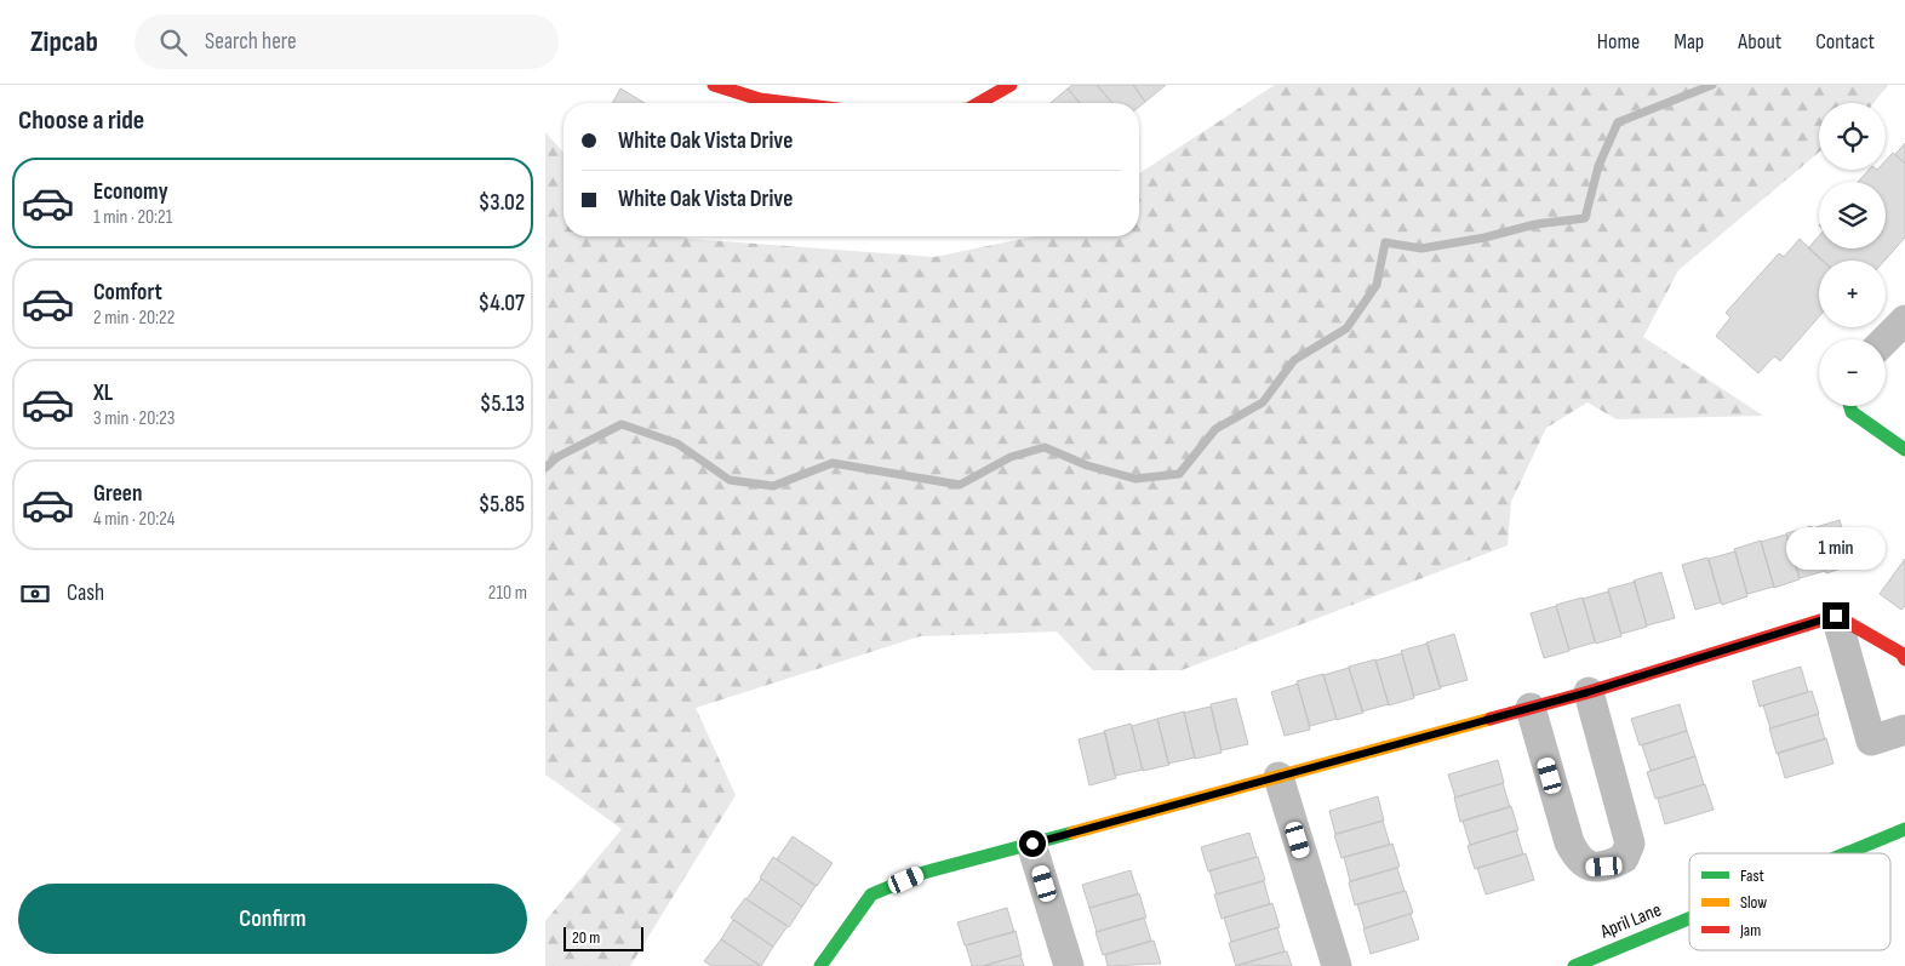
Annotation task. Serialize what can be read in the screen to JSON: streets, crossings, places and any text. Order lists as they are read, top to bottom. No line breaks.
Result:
{"streets":{"street":["April Lane"]},"legend":["Fast","Slow","Jam"],"scale_bar":"20 m","page":{"header":"Zipcab","search":"Search here","nav":["Home","Map","About","Contact"],"heading":"Choose a ride","map_buttons":["+","−"],"banner":["White Oak Vista Drive","White Oak Vista Drive"],"list":[{"name":"Economy","note":"1 min · 20:21","value":"$3.02"},{"name":"Comfort","note":"2 min · 20:22","value":"$4.07"},{"name":"XL","note":"3 min · 20:23","value":"$5.13"},{"name":"Green","note":"4 min · 20:24","value":"$5.85"}],"bubble":"1 min","pay":["Cash","210 m"],"buttons":"Confirm","scale":"20 m"}}
